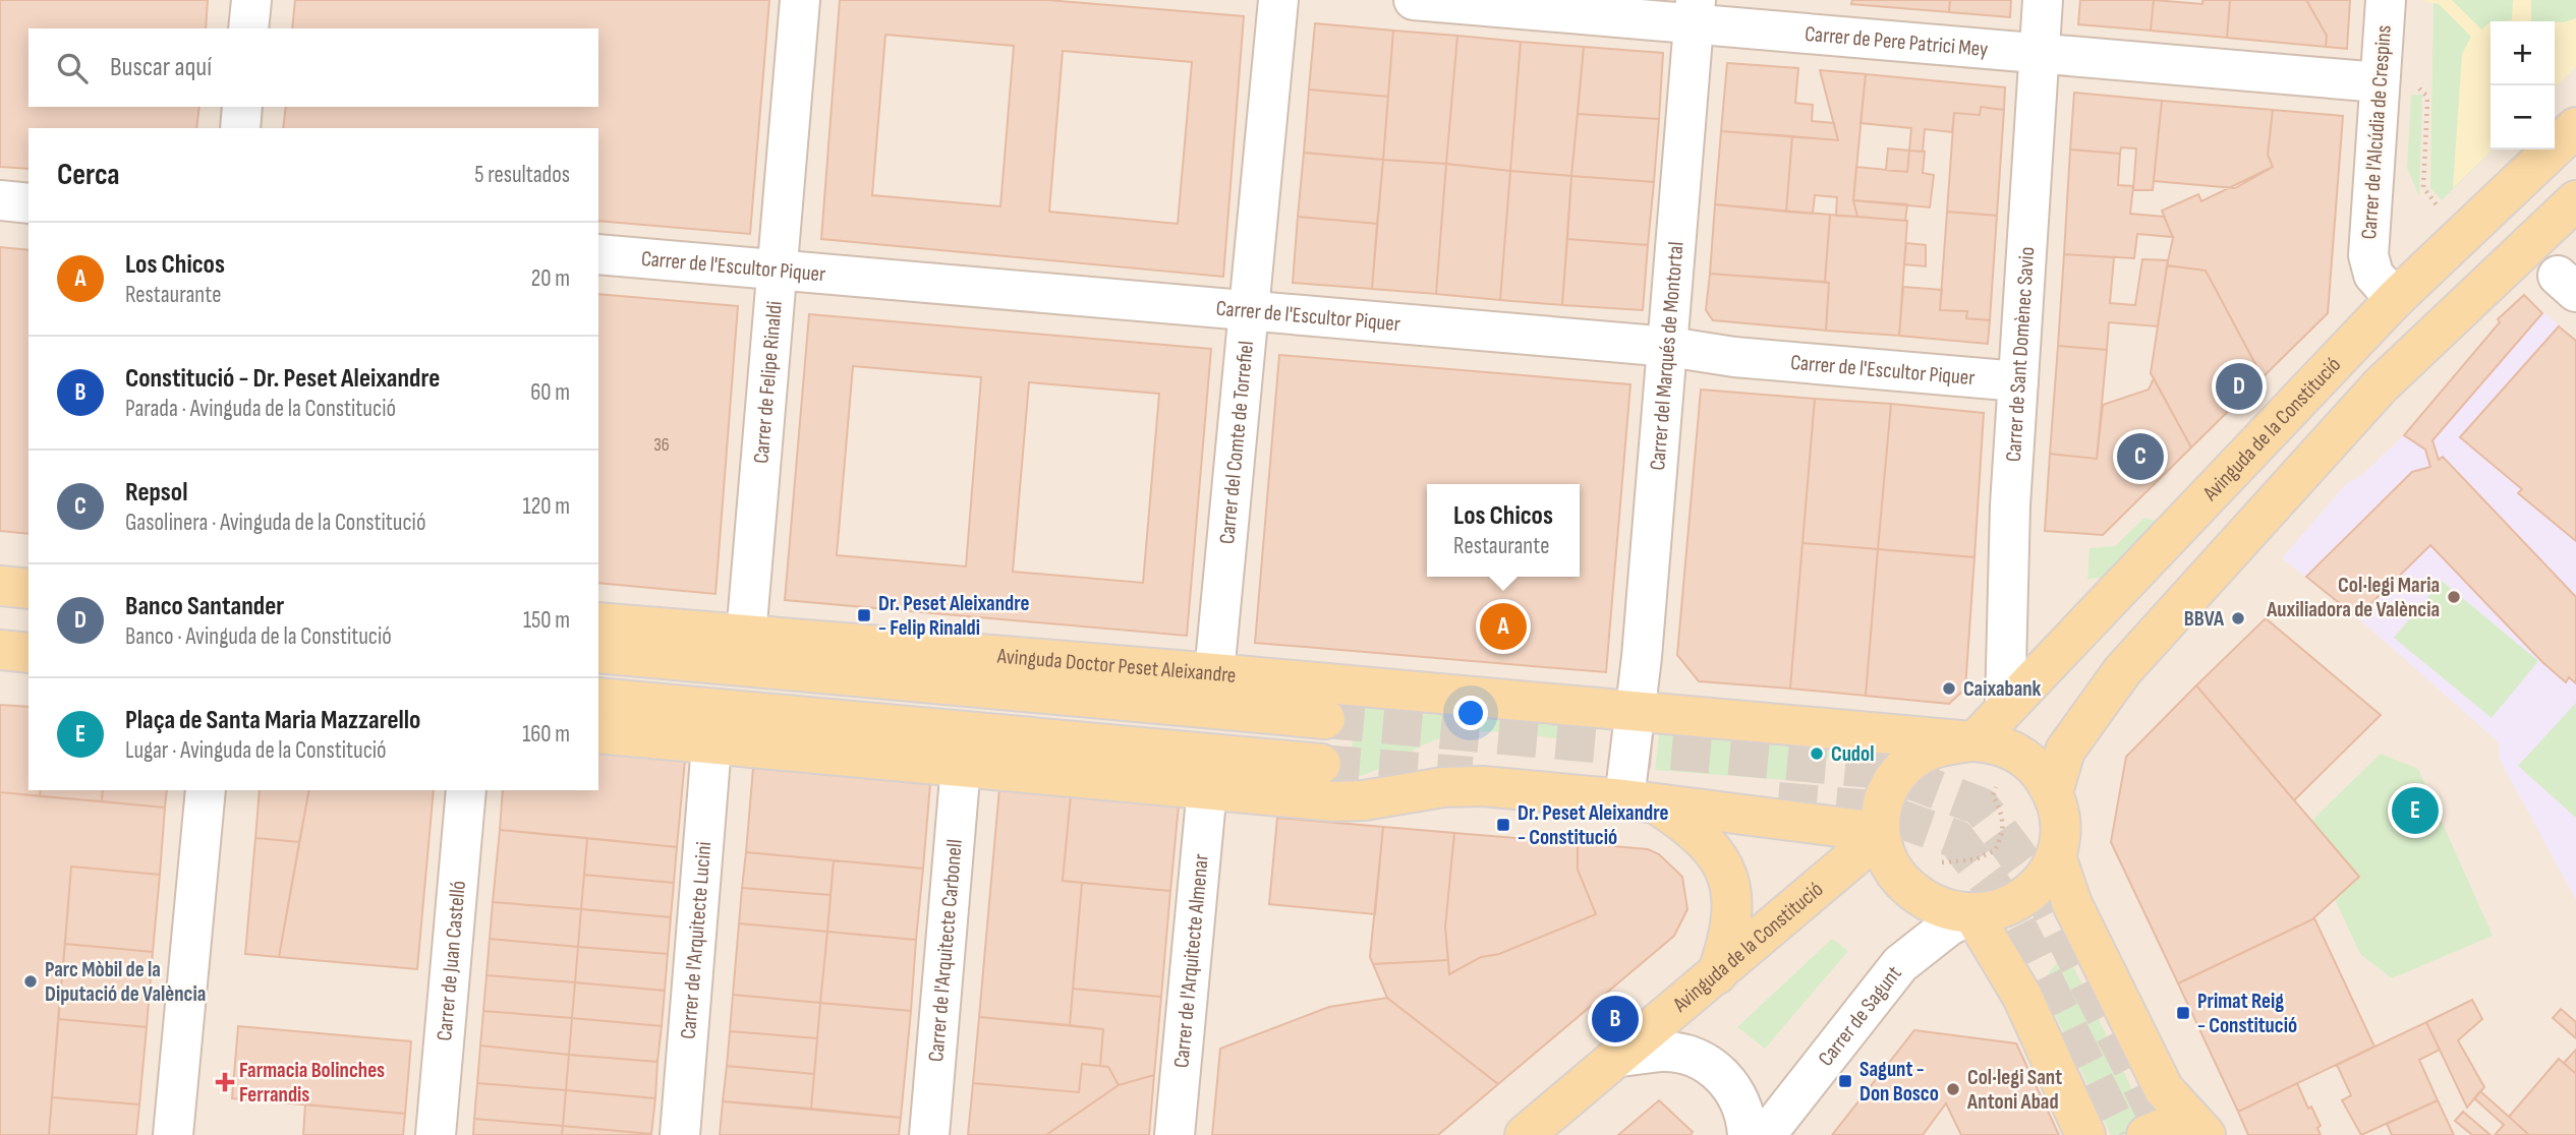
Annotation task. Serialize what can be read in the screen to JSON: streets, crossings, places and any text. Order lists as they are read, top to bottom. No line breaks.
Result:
{"streets":{"main road":["Avinguda de la Constitució","Avinguda Doctor Peset Aleixandre"],"street":["Carrer de Pere Patrici Mey","Carrer de l'Alcúdia de Crespins","Carrer de l'Escultor Piquer","Carrer de Sant Domènec Savio","Carrer del Marqués de Montortal","Carrer de Felipe Rinaldi","Carrer del Comte de Torrefiel","Carrer de l'Arquitecte Lucini","Carrer de l'Arquitecte Carbonell","Carrer de Juan Castelló","Carrer de l'Arquitecte Almenar","Carrer de Sagunt"]},"crossings":[["Carrer de Pere Patrici Mey","Carrer de l'Alcúdia de Crespins"],["Carrer de Pere Patrici Mey","Carrer de Sant Domènec Savio"],["Carrer de Pere Patrici Mey","Carrer del Marqués de Montortal"],["Carrer de l'Alcúdia de Crespins","Avinguda de la Constitució"],["Carrer de l'Escultor Piquer","Carrer de Sant Domènec Savio"],["Carrer de l'Escultor Piquer","Carrer del Marqués de Montortal"],["Carrer de l'Escultor Piquer","Carrer de Felipe Rinaldi"],["Carrer de l'Escultor Piquer","Carrer del Comte de Torrefiel"],["Carrer de Sant Domènec Savio","Avinguda de la Constitució"],["Carrer del Marqués de Montortal","Avinguda Doctor Peset Aleixandre"],["Carrer de Felipe Rinaldi","Avinguda Doctor Peset Aleixandre"],["Avinguda de la Constitució","Avinguda Doctor Peset Aleixandre"],["Avinguda de la Constitució","Carrer de Sagunt"],["Carrer del Comte de Torrefiel","Avinguda Doctor Peset Aleixandre"],["Avinguda Doctor Peset Aleixandre","Carrer de Sagunt"]],"places":{"other":["Col·legi Maria Auxiliadora de València","BBVA","Caixabank","Cudol","Parc Mòbil de la Diputació de València","Col·legi Sant Antoni Abad"],"transit":["Dr. Peset Aleixandre - Felip Rinaldi","Dr. Peset Aleixandre - Constitució","Primat Reig - Constitució","Sagunt - Don Bosco"],"health":["Farmacia Bolinches Ferrandis"]},"house_numbers":["36"],"page":{"map_buttons":["+","−"],"search":"Buscar aquí","heading":["Cerca","5 resultados"],"list":[{"mark":"A","name":"Los Chicos","note":"Restaurante","value":"20 m"},{"mark":"B","name":"Constitució - Dr. Peset Aleixandre","note":"Parada · Avinguda de la Constitució","value":"60 m"},{"mark":"C","name":"Repsol","note":"Gasolinera · Avinguda de la Constitució","value":"120 m"},{"mark":"D","name":"Banco Santander","note":"Banco · Avinguda de la Constitució","value":"150 m"},{"mark":"E","name":"Plaça de Santa Maria Mazzarello","note":"Lugar · Avinguda de la Constitució","value":"160 m"}],"pins":["D","C","A","E","B"],"popup":["Los Chicos","Restaurante"]}}
